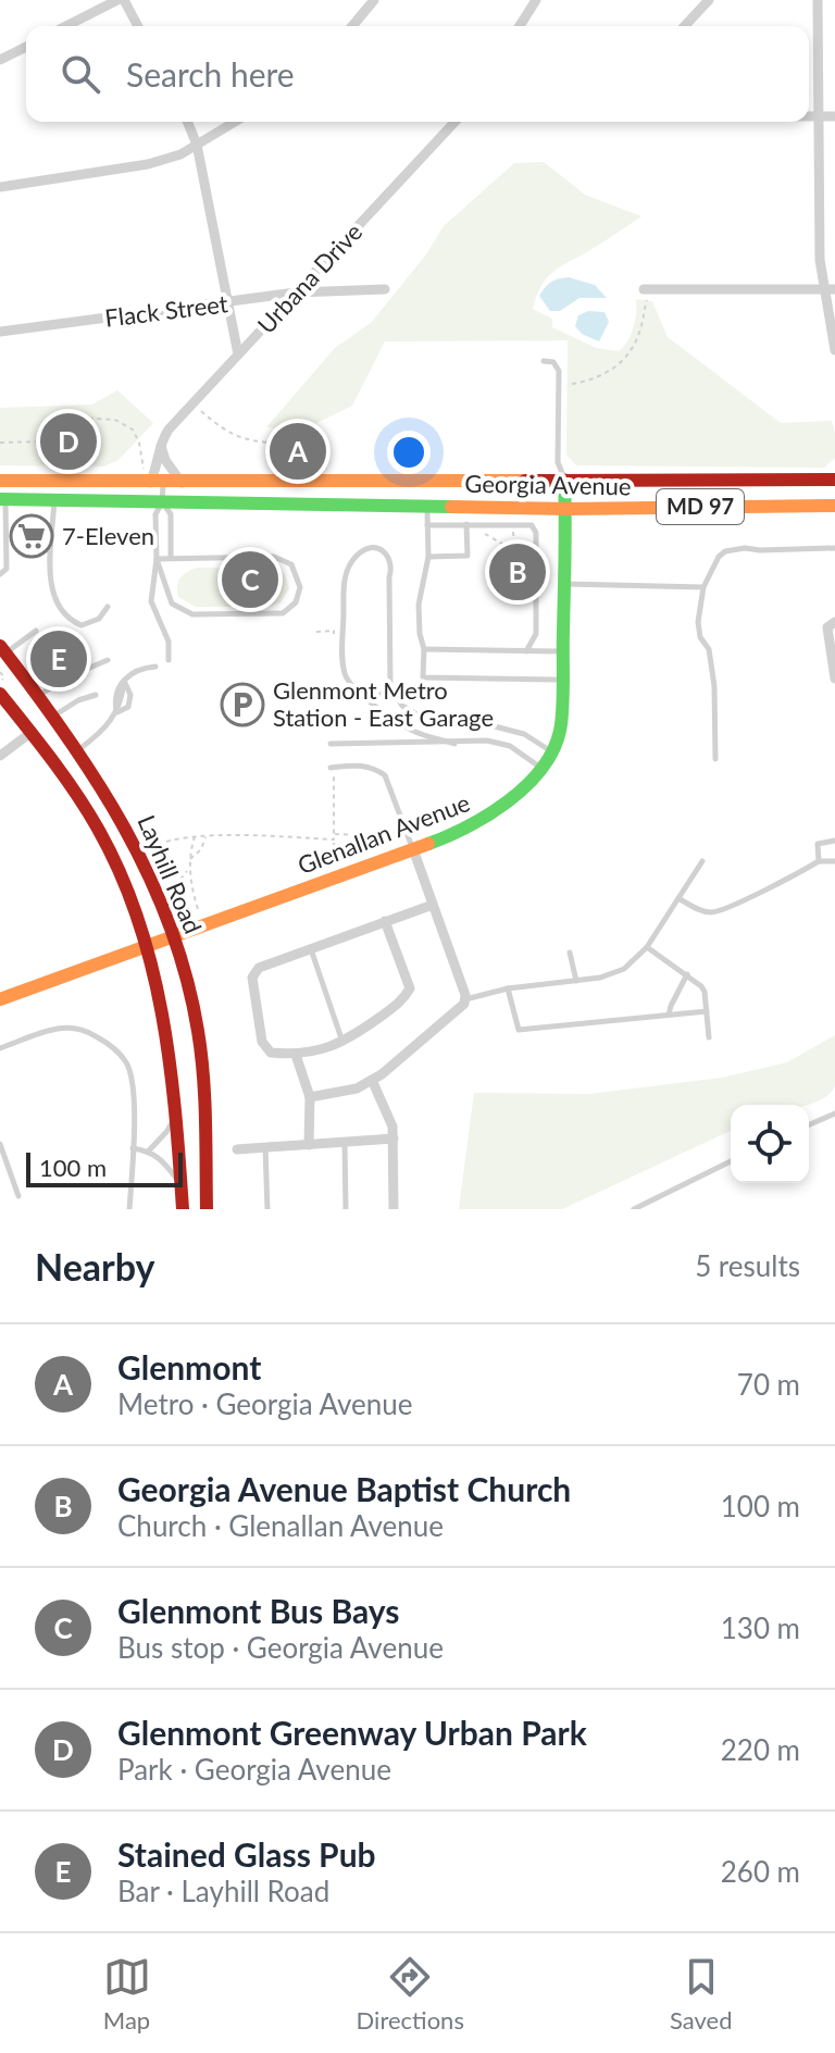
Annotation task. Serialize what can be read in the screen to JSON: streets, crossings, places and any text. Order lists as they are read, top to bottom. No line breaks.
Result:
{"streets":{"main road":["Georgia Avenue","MD 97","Glenallan Avenue","Layhill Road"],"street":["Urbana Drive","Flack Street"]},"crossings":[["Urbana Drive","Flack Street"],["Georgia Avenue","Glenallan Avenue"],["Glenallan Avenue","Layhill Road"]],"places":{"supermarket":["7-Eleven"],"parking":["Glenmont Metro Station - East Garage"]},"scale_bar":"100 m","page":{"search":"Search here","pins":["D","A","B","C","E"],"scale":"100 m","heading":["Nearby","5 results"],"list":[{"mark":"A","name":"Glenmont","note":"Metro · Georgia Avenue","value":"70 m"},{"mark":"B","name":"Georgia Avenue Baptist Church","note":"Church · Glenallan Avenue","value":"100 m"},{"mark":"C","name":"Glenmont Bus Bays","note":"Bus stop · Georgia Avenue","value":"130 m"},{"mark":"D","name":"Glenmont Greenway Urban Park","note":"Park · Georgia Avenue","value":"220 m"},{"mark":"E","name":"Stained Glass Pub","note":"Bar · Layhill Road","value":"260 m"}],"nav":["Map","Directions","Saved"]}}
